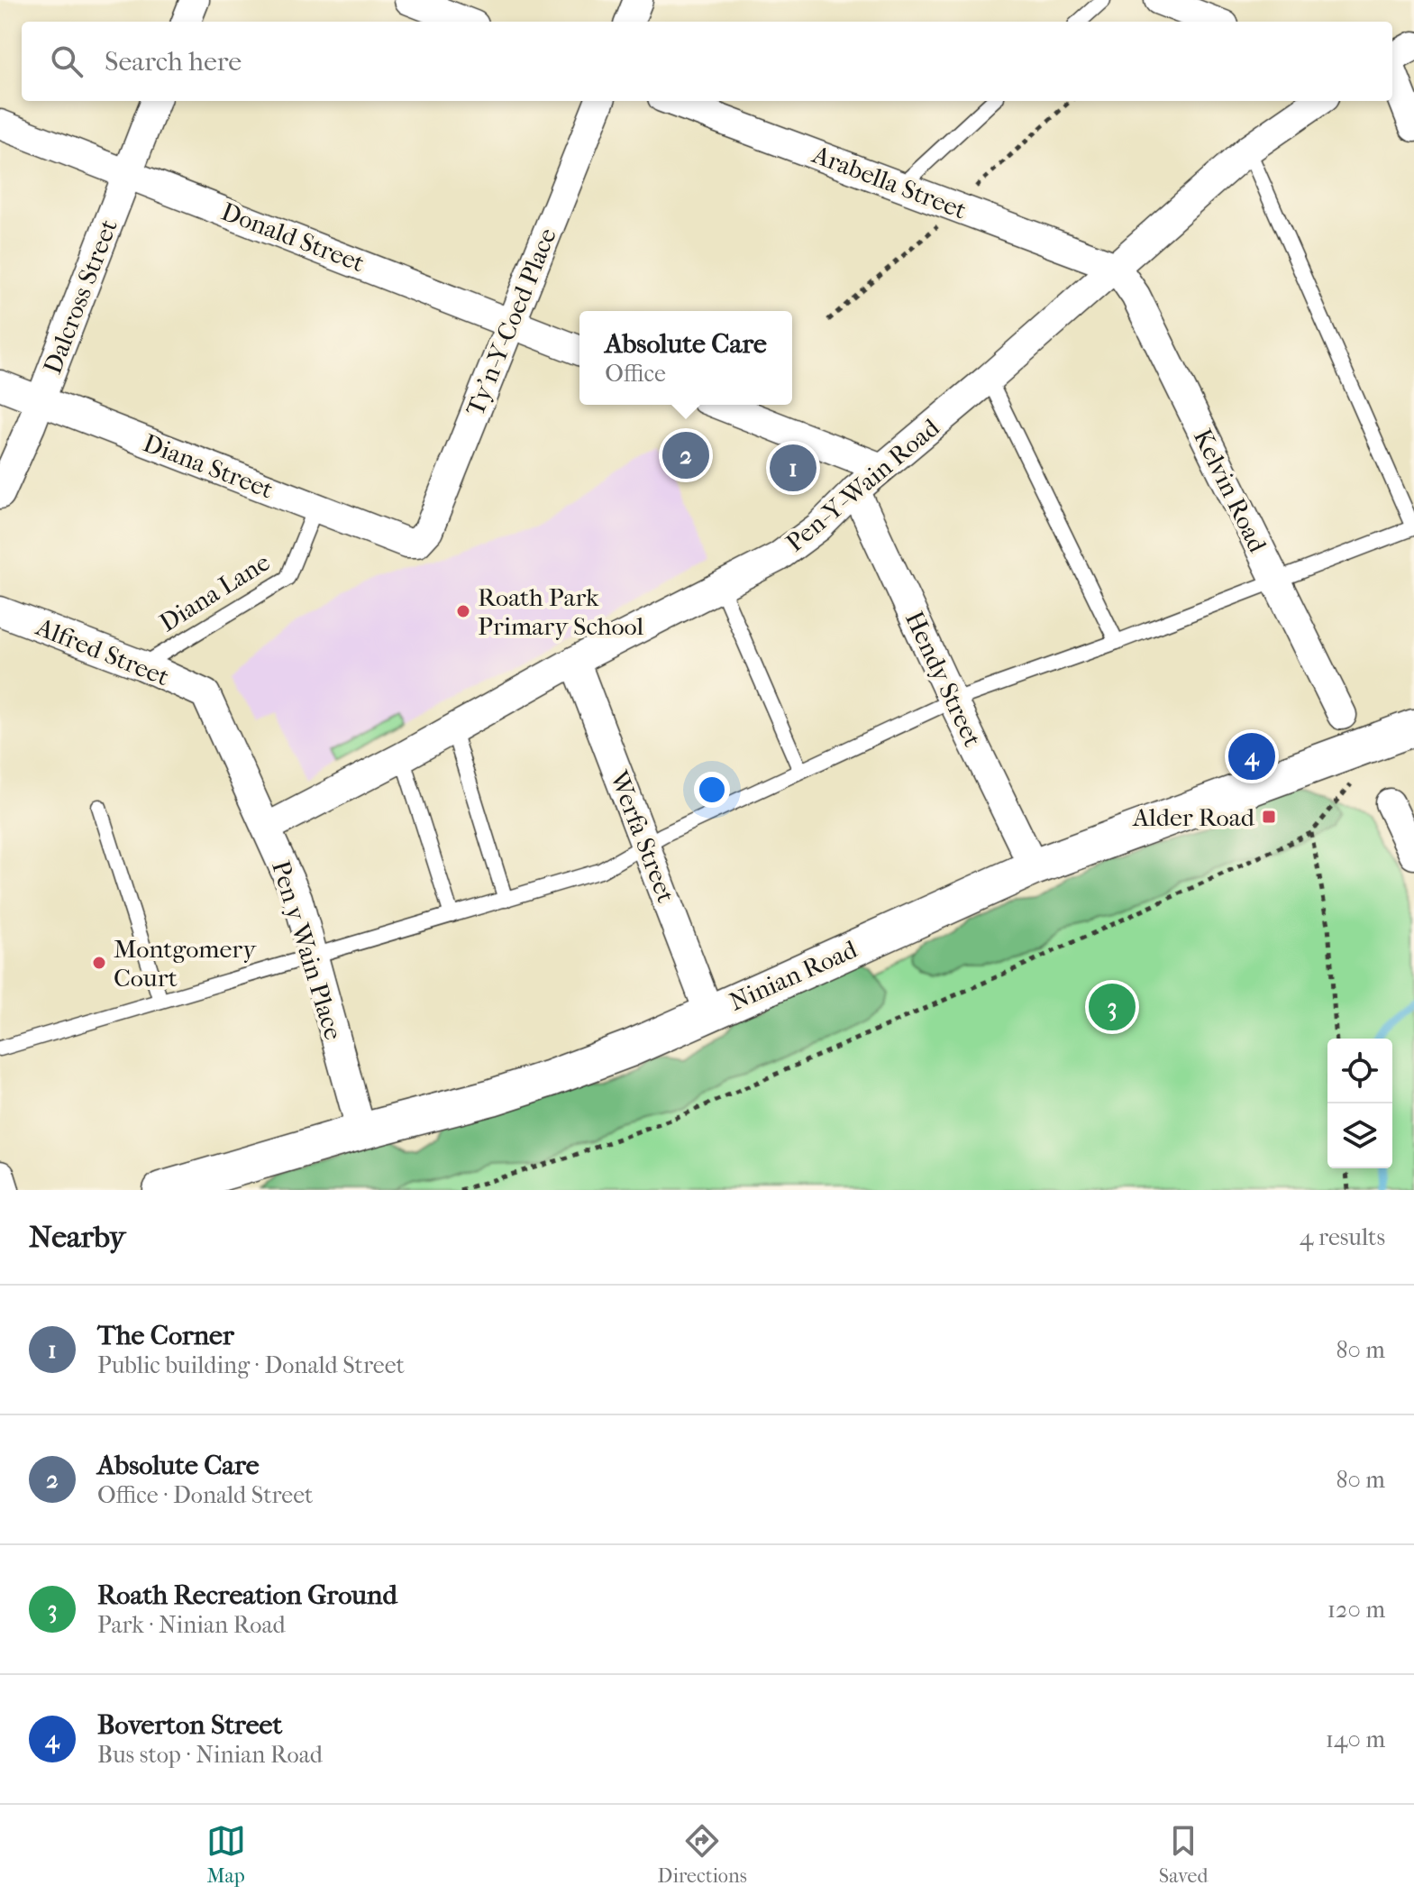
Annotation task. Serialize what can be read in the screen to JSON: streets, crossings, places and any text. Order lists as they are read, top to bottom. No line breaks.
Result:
{"streets":{"street":["Arabella Street","Donald Street","Dalcross Street","Ty'n-Y-Coed Place","Diana Street","Pen-Y-Wain Road","Kelvin Road","Alfred Street","Hendy Street","Werfa Street","Pen y Wain Place","Ninian Road"],"lane":["Diana Lane"]},"crossings":[["Arabella Street","Pen-Y-Wain Road"],["Arabella Street","Kelvin Road"],["Donald Street","Dalcross Street"],["Donald Street","Ty'n-Y-Coed Place"],["Dalcross Street","Diana Street"],["Ty'n-Y-Coed Place","Diana Street"],["Diana Street","Diana Lane"],["Pen-Y-Wain Road","Kelvin Road"],["Pen-Y-Wain Road","Hendy Street"],["Pen-Y-Wain Road","Werfa Street"],["Pen-Y-Wain Road","Pen y Wain Place"],["Diana Lane","Alfred Street"],["Alfred Street","Pen y Wain Place"],["Hendy Street","Ninian Road"],["Werfa Street","Ninian Road"],["Pen y Wain Place","Ninian Road"]],"places":{"other":["Roath Park Primary School","Montgomery Court"],"transit":["Alder Road"]},"page":{"search":"Search here","popup":["Absolute Care","Office"],"pins":["2","1","4","3"],"heading":["Nearby","4 results"],"list":[{"mark":"1","name":"The Corner","note":"Public building · Donald Street","value":"80 m"},{"mark":"2","name":"Absolute Care","note":"Office · Donald Street","value":"80 m"},{"mark":"3","name":"Roath Recreation Ground","note":"Park · Ninian Road","value":"120 m"},{"mark":"4","name":"Boverton Street","note":"Bus stop · Ninian Road","value":"140 m"}],"nav":["Map","Directions","Saved"]}}
